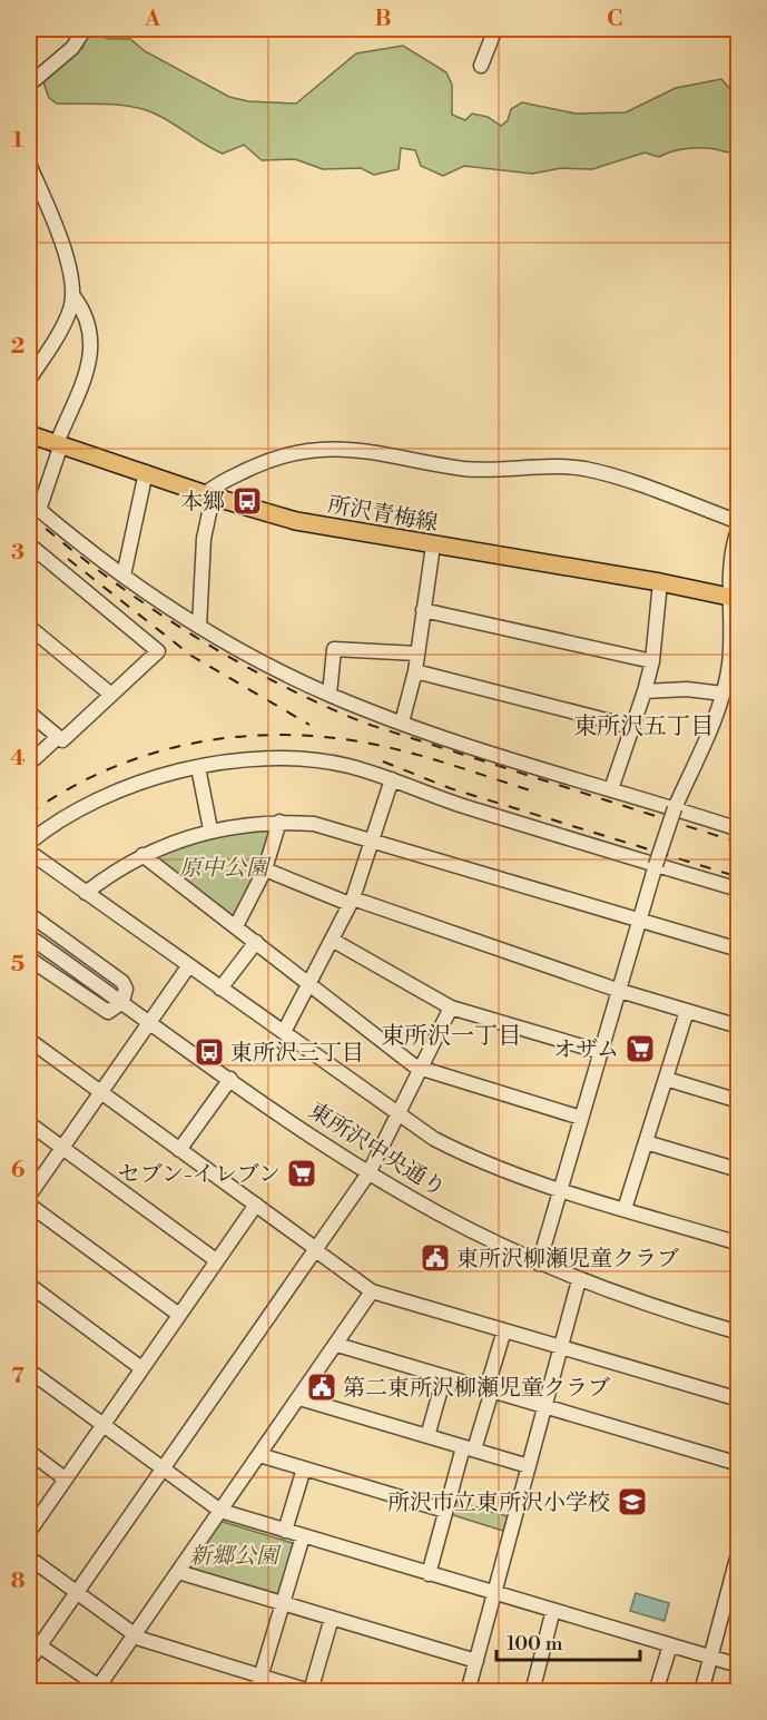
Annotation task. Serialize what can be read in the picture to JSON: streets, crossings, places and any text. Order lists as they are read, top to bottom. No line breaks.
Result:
{"streets":{"main road":["所沢青梅線"],"street":["東所沢中央通り"]},"districts":["東所沢五丁目","東所沢一丁目"],"parks":["原中公園","新郷公園"],"places":{"bus stop":["本郷","東所沢三丁目"],"supermarket":["オザム","セブン-イレブン"],"public building":["東所沢柳瀬児童クラブ","第二東所沢柳瀬児童クラブ"],"school or university":["所沢市立東所沢小学校"]},"scale_bar":"100 m","grid":{"columns":["A","B","C"],"rows":["1","2","3","4","5","6","7","8"]}}
